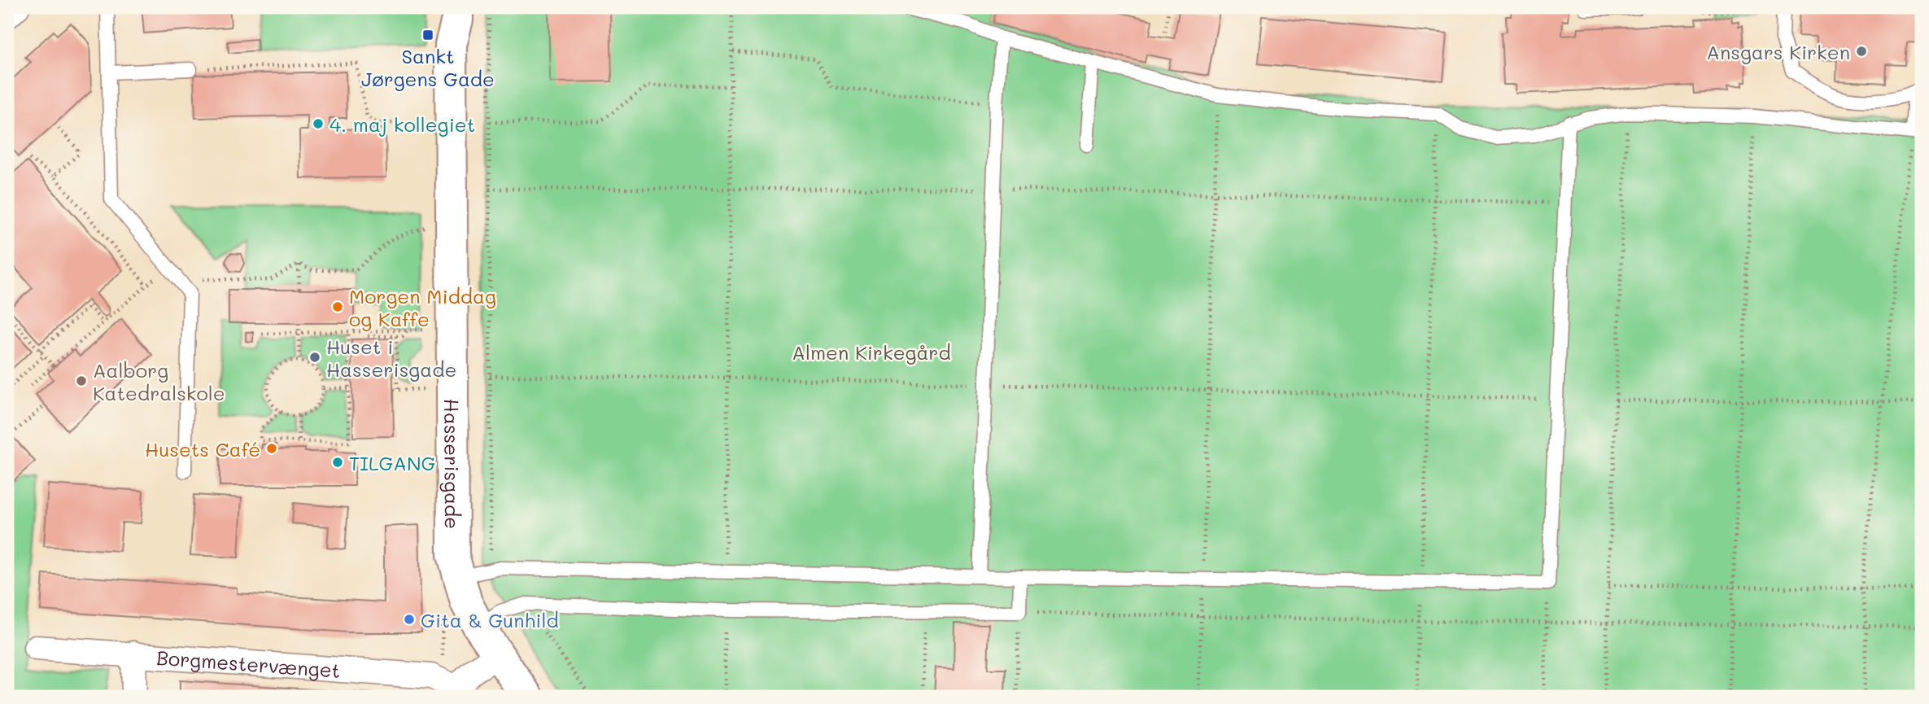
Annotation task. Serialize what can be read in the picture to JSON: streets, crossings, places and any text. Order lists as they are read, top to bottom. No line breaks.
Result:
{"streets":{"street":["Hasserisgade","Borgmestervænget"]},"parks":["Almen Kirkegård"],"places":{"transit":["Sankt Jørgens Gade"],"other":["Ansgars Kirken","4. maj kollegiet","Morgen Middag og Kaffe","Huset i Hasserisgade","Aalborg Katedralskole","Husets Café","TILGANG","Gita & Gunhild"]}}
